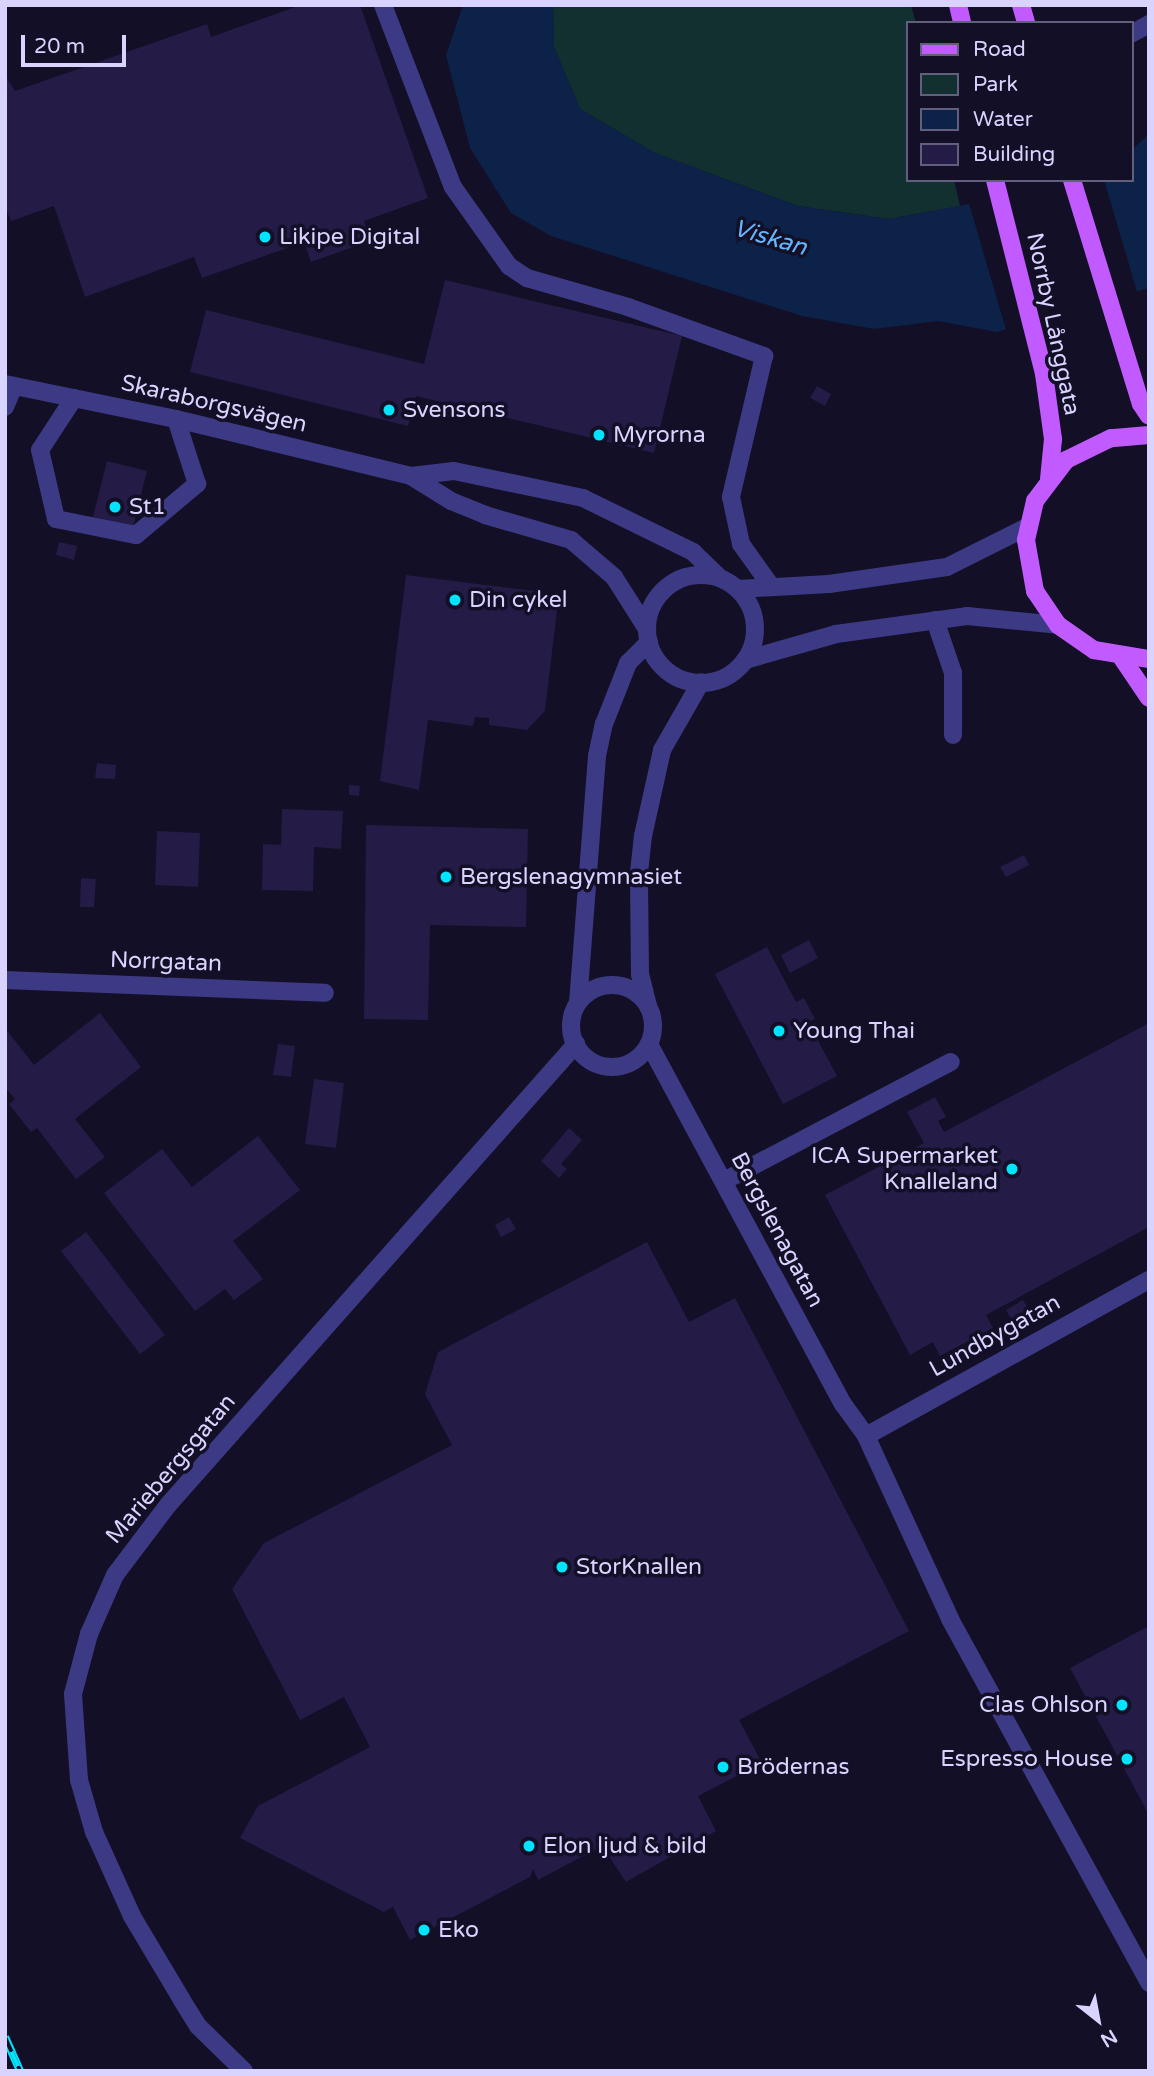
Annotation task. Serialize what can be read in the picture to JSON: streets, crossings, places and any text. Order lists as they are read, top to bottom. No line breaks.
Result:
{"streets":{"main road":["Norrby Långgata"],"street":["Skaraborgsvägen","Norrgatan","Bergslenagatan","Lundbygatan","Mariebergsgatan"]},"crossings":[["Bergslenagatan","Lundbygatan"],["Bergslenagatan","Mariebergsgatan"]],"water":["Viskan"],"places":["Likipe Digital","Svensons","Myrorna","St1","Din cykel","Bergslenagymnasiet","Young Thai","ICA Supermarket Knalleland","StorKnallen","Clas Ohlson","Espresso House","Brödernas","Elon ljud & bild","Eko"],"legend":["Road","Park","Water","Building"],"scale_bar":"20 m","north":"bottom right"}
